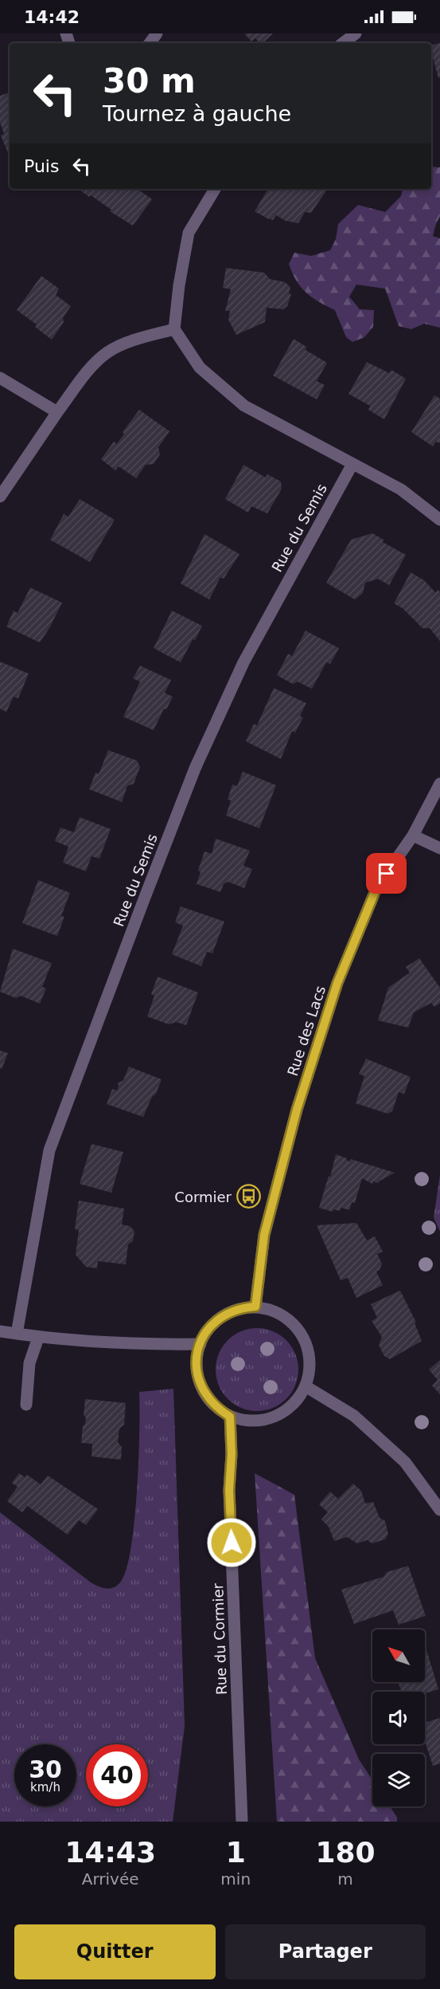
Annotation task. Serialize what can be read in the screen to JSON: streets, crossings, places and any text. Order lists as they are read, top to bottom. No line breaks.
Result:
{"streets":{"street":["Rue du Semis","Rue des Lacs","Rue du Cormier"]},"crossings":[["Rue des Lacs","Rue du Cormier"]],"places":{"bus stop":["Cormier"]},"north":"top left","page":{"status":"14:42","turn":["30 m","Tournez à gauche"],"then":"Puis","speed":"30 km/h","limit":"40","eta":["14:43","Arrivée","1","min","180","m"],"buttons":["Quitter","Partager"]}}
